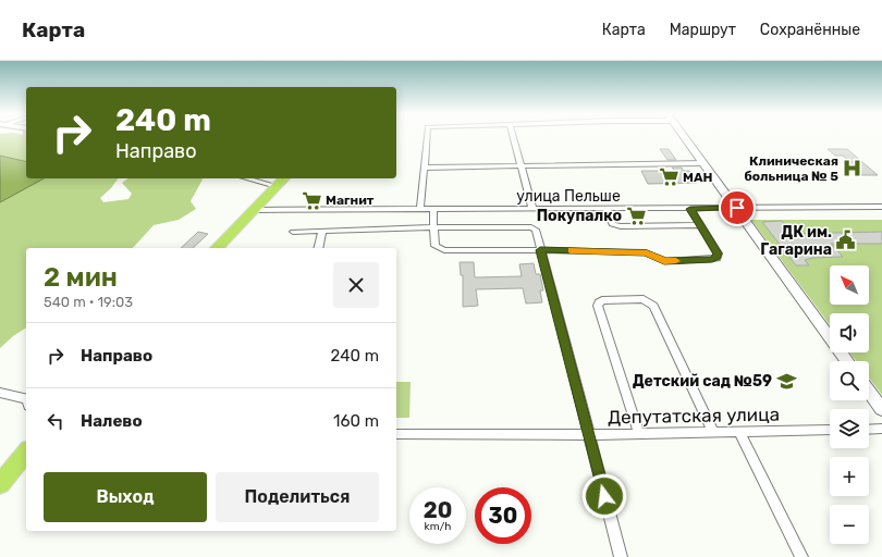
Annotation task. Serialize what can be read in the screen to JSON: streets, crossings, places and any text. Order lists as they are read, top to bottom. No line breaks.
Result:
{"streets":{"street":["улица Пельше","Депутатская улица"]},"places":{"hospital":["Клиническая больница № 5"],"supermarket":["МАН","Магнит","Покупалко"],"public building":["ДК им. Гагарина"],"school or university":["Детский сад №59"]},"north":"top left","page":{"header":"Карта","nav":["Карта","Маршрут","Сохранённые"],"turn":["240 m","Направо"],"heading":["2 мин","540 m · 19:03"],"map_buttons":["+","−"],"list":[{"name":"Направо","value":"240 m"},{"name":"Налево","value":"160 m"}],"buttons":["Выход","Поделиться"],"speed":"20 km/h","limit":"30"}}
